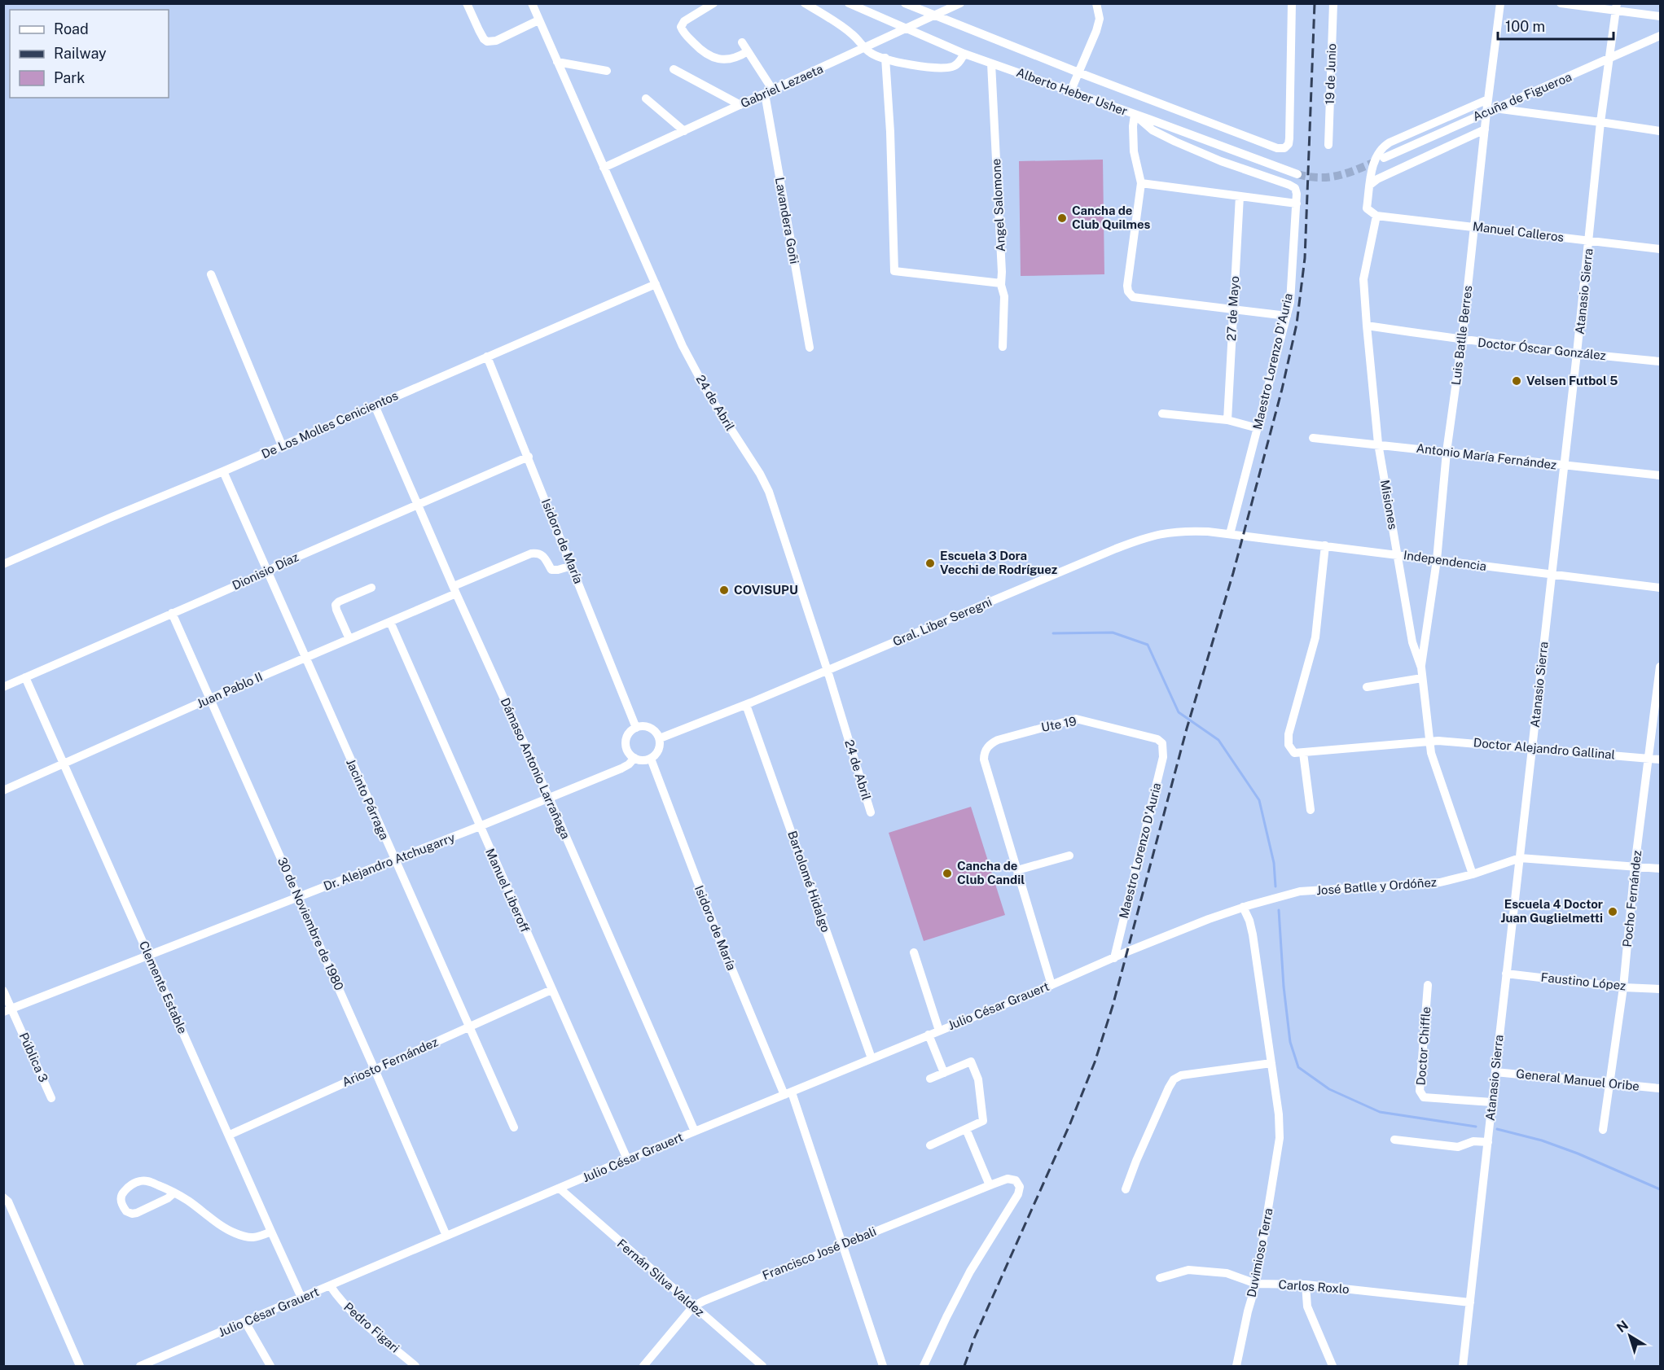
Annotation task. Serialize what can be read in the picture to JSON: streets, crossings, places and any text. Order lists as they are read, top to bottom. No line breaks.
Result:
{"streets":{"street":["19 de Junio","Gabriel Lezaeta","Alberto Heber Usher","Acuña de Figueroa","Angel Salomone","Lavandera Goñi","Manuel Calleros","Atanasio Sierra","27 de Mayo","Luis Batlle Berres","Doctor Óscar González","Maestro Lorenzo D'Auria","24 de Abril","De Los Molles Cenicientos","Antonio María Fernández","Misiones","Isidoro de María","Independencia","Dionisio Díaz","Gral. Liber Seregni","Juan Pablo II","Ute 19","Doctor Alejandro Gallinal","Dámaso Antonio Larrañaga","Jacinto Párraga","Dr. Alejandro Atchugarry","Bartolomé Hidalgo","José Batlle y Ordóñez","Manuel Liberoff","Pocho Fernández","30 de Noviembre de 1980","Faustino López","Clemente Estable","Julio César Grauert","Doctor Chiffle","Pública 3","Ariosto Fernández","General Manuel Oribe","Duvimioso Terra","Francisco José Debali","Fernán Silva Valdez","Carlos Roxlo","Pedro Figari"]},"crossings":[["Gabriel Lezaeta","Alberto Heber Usher"],["Gabriel Lezaeta","Lavandera Goñi"],["Gabriel Lezaeta","24 de Abril"],["Alberto Heber Usher","Angel Salomone"],["Alberto Heber Usher","Maestro Lorenzo D'Auria"],["Acuña de Figueroa","Atanasio Sierra"],["Acuña de Figueroa","Luis Batlle Berres"],["Manuel Calleros","Atanasio Sierra"],["Manuel Calleros","Luis Batlle Berres"],["Manuel Calleros","Misiones"],["Atanasio Sierra","Doctor Óscar González"],["Atanasio Sierra","Antonio María Fernández"],["Atanasio Sierra","Independencia"],["Atanasio Sierra","Doctor Alejandro Gallinal"],["Atanasio Sierra","José Batlle y Ordóñez"],["Atanasio Sierra","Faustino López"],["Atanasio Sierra","Doctor Chiffle"],["Atanasio Sierra","General Manuel Oribe"],["Atanasio Sierra","Carlos Roxlo"],["Luis Batlle Berres","Doctor Óscar González"],["Luis Batlle Berres","Antonio María Fernández"],["Luis Batlle Berres","Misiones"],["Luis Batlle Berres","Independencia"],["Doctor Óscar González","Misiones"],["Maestro Lorenzo D'Auria","Independencia"],["Maestro Lorenzo D'Auria","Gral. Liber Seregni"],["Maestro Lorenzo D'Auria","Ute 19"],["Maestro Lorenzo D'Auria","Julio César Grauert"],["24 de Abril","De Los Molles Cenicientos"],["24 de Abril","Gral. Liber Seregni"],["De Los Molles Cenicientos","Isidoro de María"],["De Los Molles Cenicientos","Dámaso Antonio Larrañaga"],["De Los Molles Cenicientos","Jacinto Párraga"],["Antonio María Fernández","Misiones"],["Misiones","Independencia"],["Misiones","Doctor Alejandro Gallinal"],["Misiones","José Batlle y Ordóñez"],["Isidoro de María","Dionisio Díaz"],["Isidoro de María","Gral. Liber Seregni"],["Isidoro de María","Juan Pablo II"],["Isidoro de María","Dr. Alejandro Atchugarry"],["Isidoro de María","Julio César Grauert"],["Isidoro de María","Francisco José Debali"],["Independencia","Gral. Liber Seregni"],["Dionisio Díaz","Dámaso Antonio Larrañaga"],["Dionisio Díaz","Jacinto Párraga"],["Dionisio Díaz","30 de Noviembre de 1980"],["Dionisio Díaz","Clemente Estable"],["Gral. Liber Seregni","Dr. Alejandro Atchugarry"],["Gral. Liber Seregni","Bartolomé Hidalgo"],["Juan Pablo II","Dámaso Antonio Larrañaga"],["Juan Pablo II","Jacinto Párraga"],["Juan Pablo II","Manuel Liberoff"],["Juan Pablo II","30 de Noviembre de 1980"],["Juan Pablo II","Clemente Estable"],["Doctor Alejandro Gallinal","Pocho Fernández"],["Dámaso Antonio Larrañaga","Dr. Alejandro Atchugarry"],["Dámaso Antonio Larrañaga","Julio César Grauert"],["Jacinto Párraga","Dr. Alejandro Atchugarry"],["Jacinto Párraga","Ariosto Fernández"],["Dr. Alejandro Atchugarry","Manuel Liberoff"],["Dr. Alejandro Atchugarry","30 de Noviembre de 1980"],["Dr. Alejandro Atchugarry","Clemente Estable"],["Dr. Alejandro Atchugarry","Pública 3"],["Bartolomé Hidalgo","Julio César Grauert"],["José Batlle y Ordóñez","Pocho Fernández"],["José Batlle y Ordóñez","Julio César Grauert"],["José Batlle y Ordóñez","Duvimioso Terra"],["Manuel Liberoff","Julio César Grauert"],["Manuel Liberoff","Ariosto Fernández"],["Pocho Fernández","Faustino López"],["Pocho Fernández","General Manuel Oribe"],["30 de Noviembre de 1980","Julio César Grauert"],["30 de Noviembre de 1980","Ariosto Fernández"],["Clemente Estable","Julio César Grauert"],["Clemente Estable","Ariosto Fernández"],["Julio César Grauert","Fernán Silva Valdez"],["Julio César Grauert","Pedro Figari"],["Duvimioso Terra","Carlos Roxlo"],["Francisco José Debali","Fernán Silva Valdez"]],"places":["Cancha de Club Quilmes","Velsen Futbol 5","Escuela 3 Dora Vecchi de Rodríguez","COVISUPU","Cancha de Club Candil","Escuela 4 Doctor Juan Guglielmetti"],"legend":["Road","Railway","Park"],"scale_bar":"100 m","north":"top left"}
